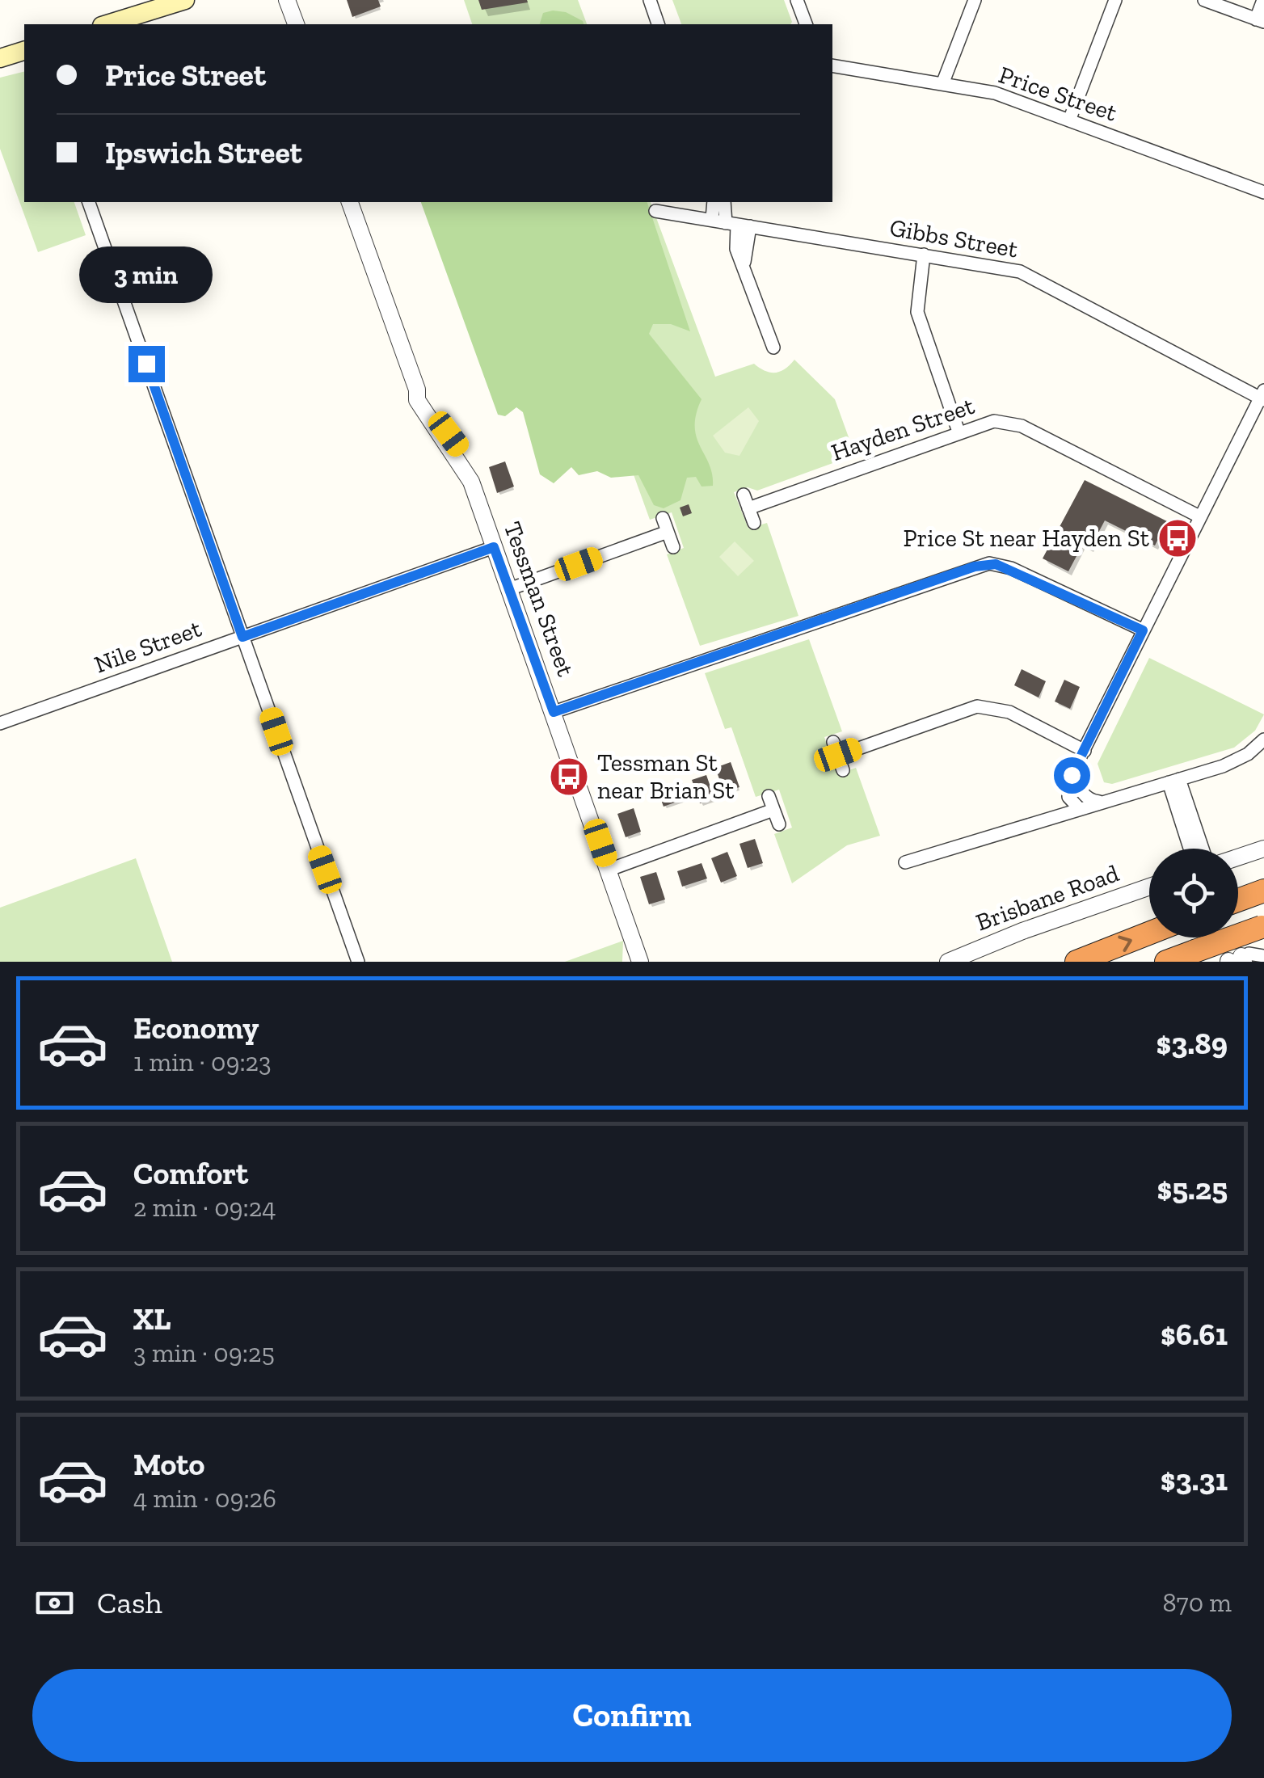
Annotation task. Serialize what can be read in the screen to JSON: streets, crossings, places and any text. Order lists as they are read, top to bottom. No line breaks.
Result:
{"streets":{"street":["Price Street","Gibbs Street","Hayden Street","Tessman Street","Nile Street","Brisbane Road"]},"crossings":[["Tessman Street","Nile Street"]],"places":{"bus stop":["Price St near Hayden St","Tessman St near Brian St"]},"page":{"banner":["Price Street","Ipswich Street"],"bubble":"3 min","list":[{"name":"Economy","note":"1 min · 09:23","value":"$3.89"},{"name":"Comfort","note":"2 min · 09:24","value":"$5.25"},{"name":"XL","note":"3 min · 09:25","value":"$6.61"},{"name":"Moto","note":"4 min · 09:26","value":"$3.31"}],"pay":["Cash","870 m"],"buttons":"Confirm"}}
